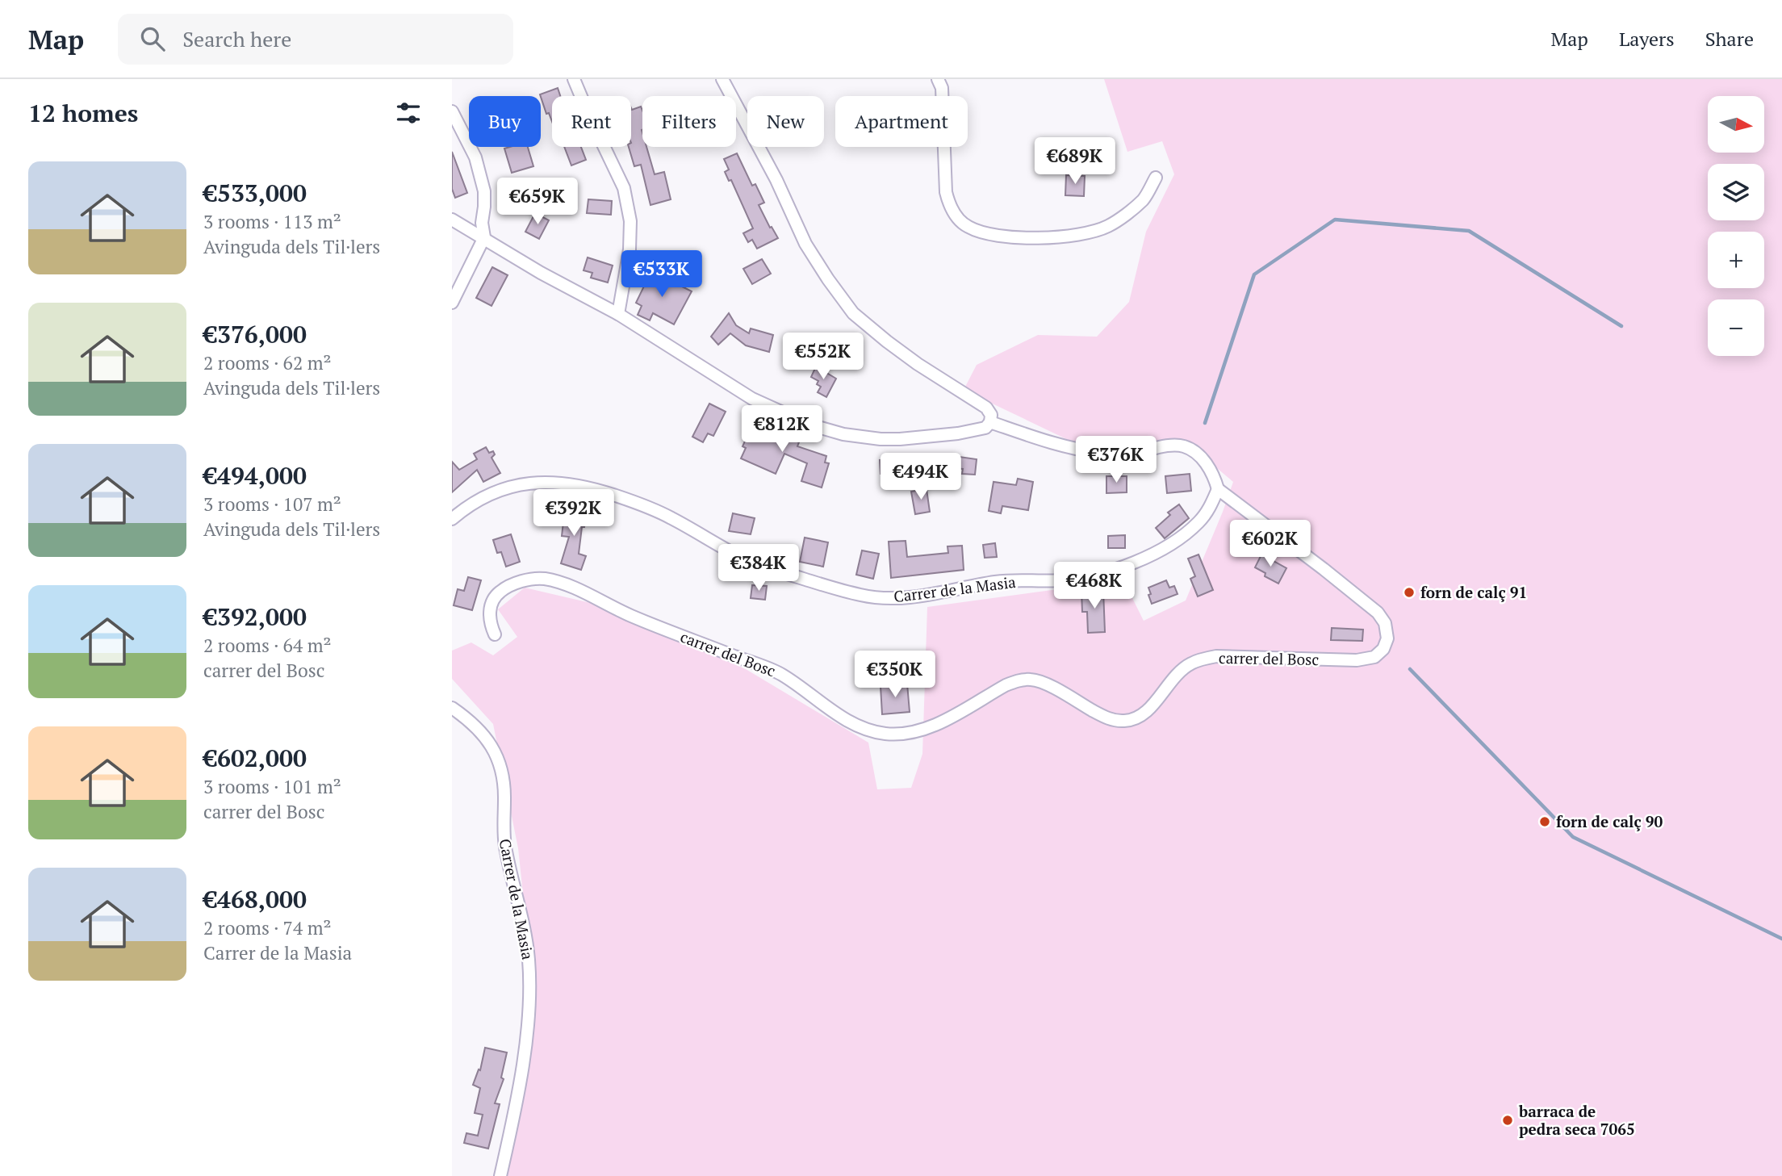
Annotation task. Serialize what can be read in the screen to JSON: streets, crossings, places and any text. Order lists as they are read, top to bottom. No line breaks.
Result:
{"streets":{"street":["Carrer de la Masia","carrer del Bosc"]},"crossings":[["Carrer de la Masia","carrer del Bosc"]],"places":["forn de calç 91","forn de calç 90","barraca de pedra seca 7065"],"north":"right","page":{"header":"Map","search":"Search here","nav":["Map","Layers","Share"],"heading":"12 homes","map_buttons":["+","−"],"chip":["Buy","Rent","Filters","New","Apartment"],"price":["€689K","€659K","€533K","€552K","€812K","€376K","€494K","€392K","€602K","€384K","€468K","€350K"],"list":[{"name":"€533,000","note":"3 rooms · 113 m² · Avinguda dels Til·lers"},{"name":"€376,000","note":"2 rooms · 62 m² · Avinguda dels Til·lers"},{"name":"€494,000","note":"3 rooms · 107 m² · Avinguda dels Til·lers"},{"name":"€392,000","note":"2 rooms · 64 m² · carrer del Bosc"},{"name":"€602,000","note":"3 rooms · 101 m² · carrer del Bosc"},{"name":"€468,000","note":"2 rooms · 74 m² · Carrer de la Masia"}]}}
